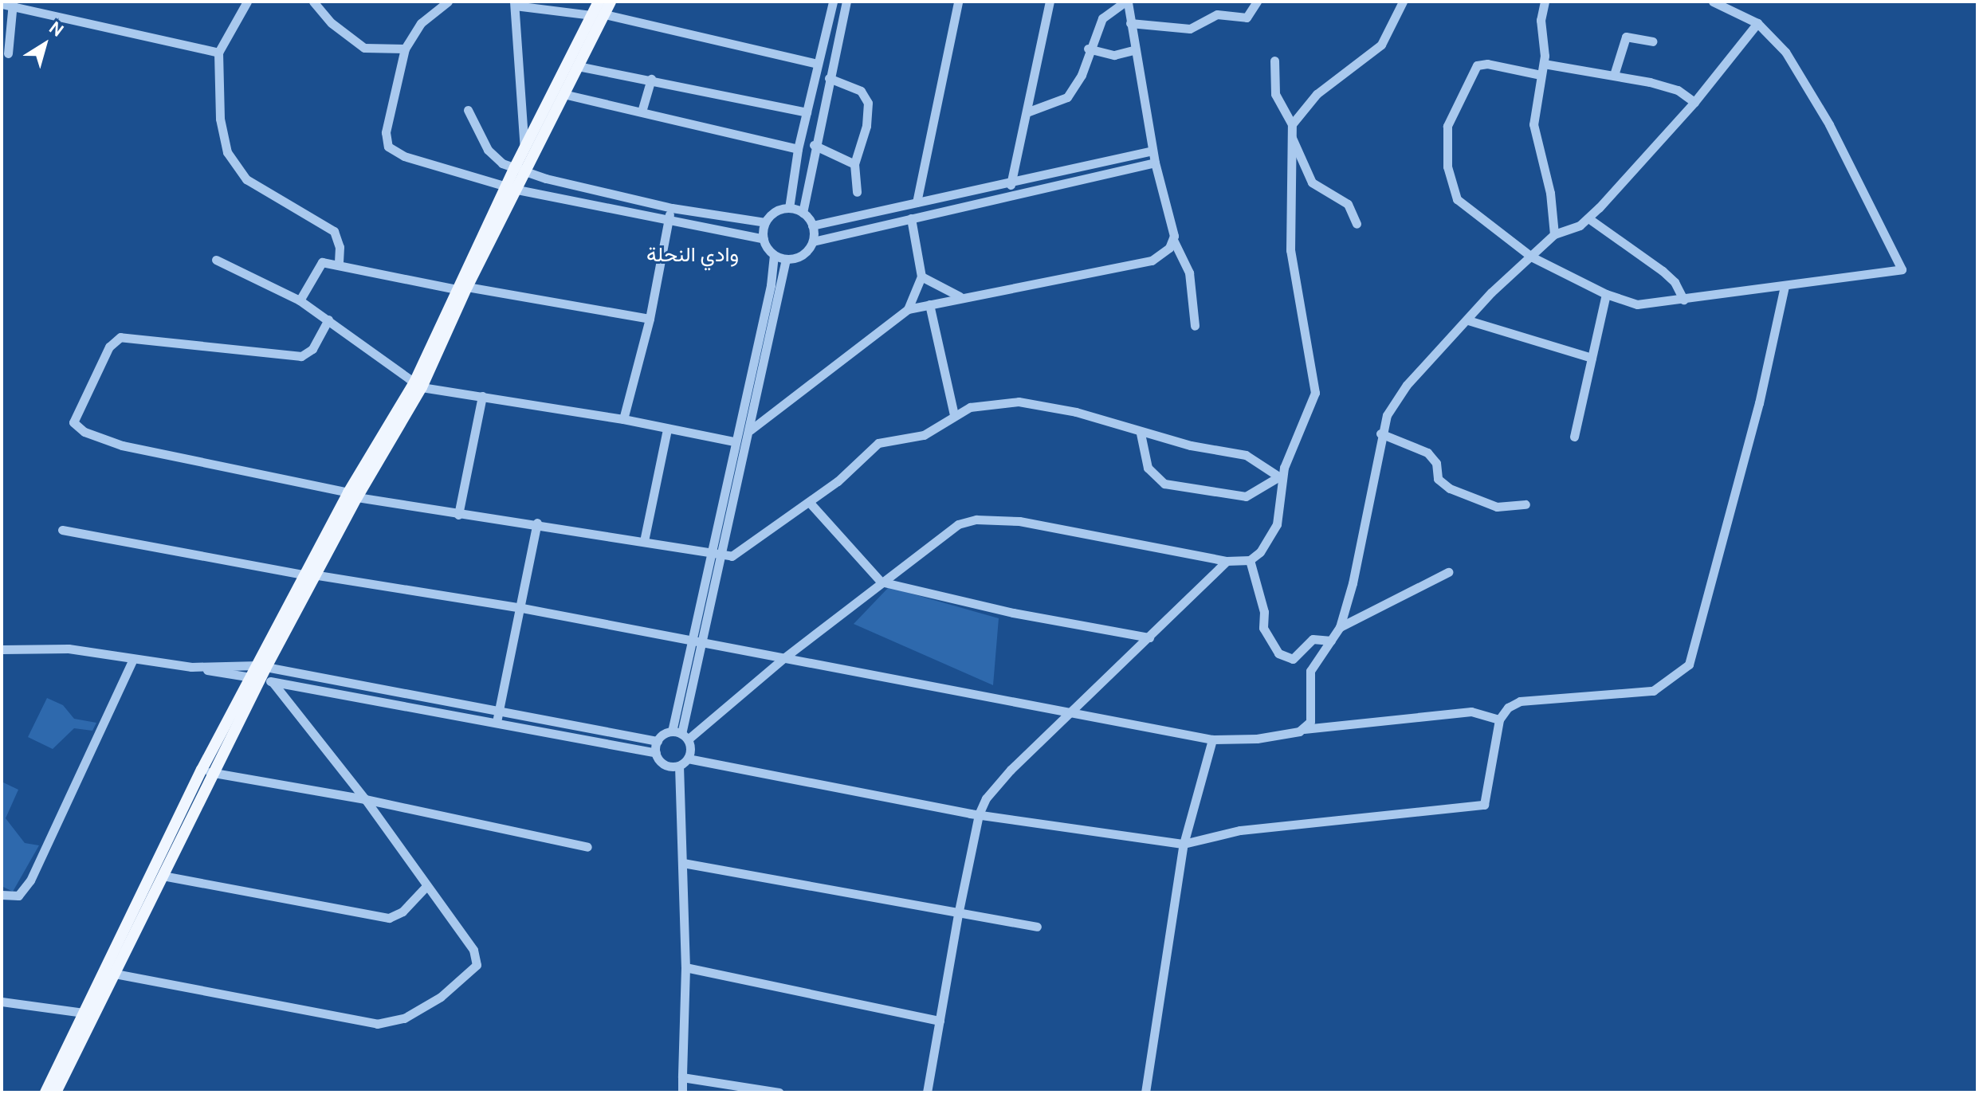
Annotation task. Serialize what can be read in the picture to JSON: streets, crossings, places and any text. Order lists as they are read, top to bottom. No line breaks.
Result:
{"districts":["وادي النحلة"],"north":"top right"}
